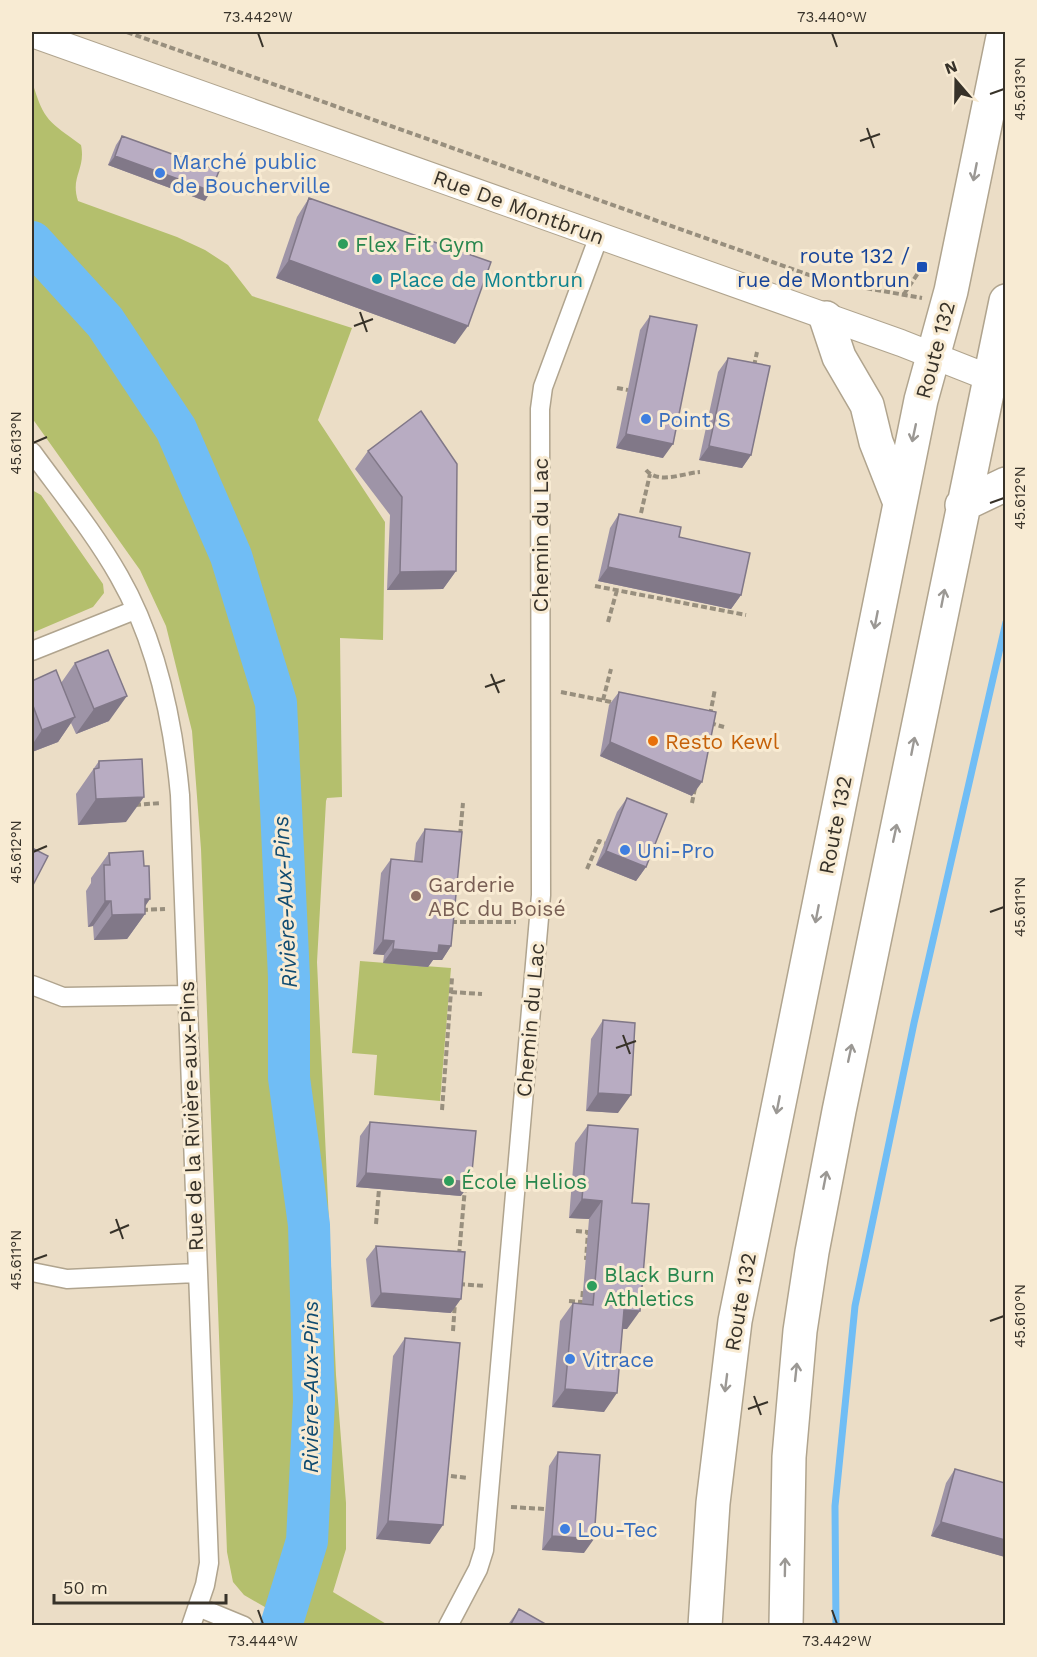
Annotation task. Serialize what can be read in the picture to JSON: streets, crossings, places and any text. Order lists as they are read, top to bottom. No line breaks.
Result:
{"streets":{"highway":["Route 132"],"street":["Rue De Montbrun","Chemin du Lac","Rue de la Rivière-aux-Pins"]},"crossings":[["Rue De Montbrun","Route 132"],["Rue De Montbrun","Chemin du Lac"]],"water":["Rivière-Aux-Pins"],"places":{"other":["Marché public de Boucherville","Flex Fit Gym","Place de Montbrun","Point S","Resto Kewl","Uni-Pro","Garderie ABC du Boisé","École Helios","Black Burn Athletics","Vitrace","Lou-Tec"],"transit":["route 132 / rue de Montbrun"]},"scale_bar":"50 m","north":"top","coordinates":["73.442°W","73.440°W","45.613°N","45.612°N","45.611°N","45.610°N","73.444°W"]}
